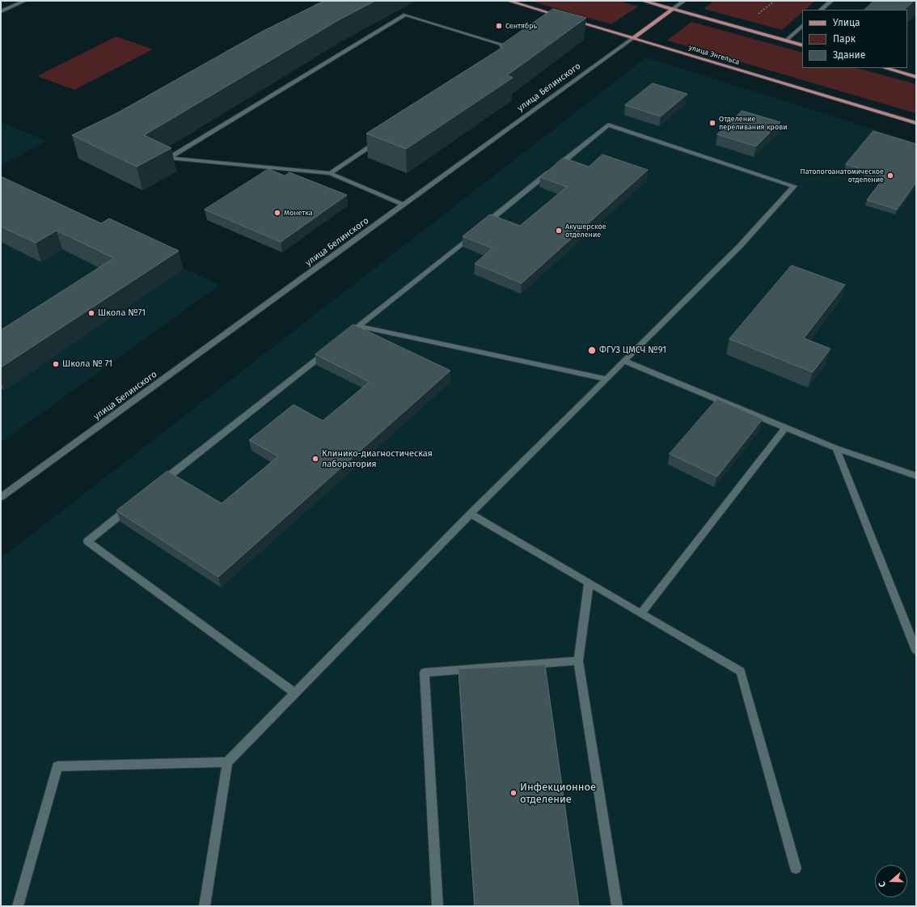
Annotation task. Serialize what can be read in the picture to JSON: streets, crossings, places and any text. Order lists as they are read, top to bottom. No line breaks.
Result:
{"streets":{"main road":["улица Энгельса","улица Белинского"]},"crossings":[["улица Энгельса","улица Белинского"]],"places":["Сентябрь","Отделение переливания крови","Патологоанатомическое отделение","Монетка","Акушерское отделение","Школа №71","ФГУЗ ЦМСЧ №91","Школа № 71","Клинико-диагностическая лаборатория","Инфекционное отделение"],"legend":["Улица","Парк","Здание"],"north":"left"}
